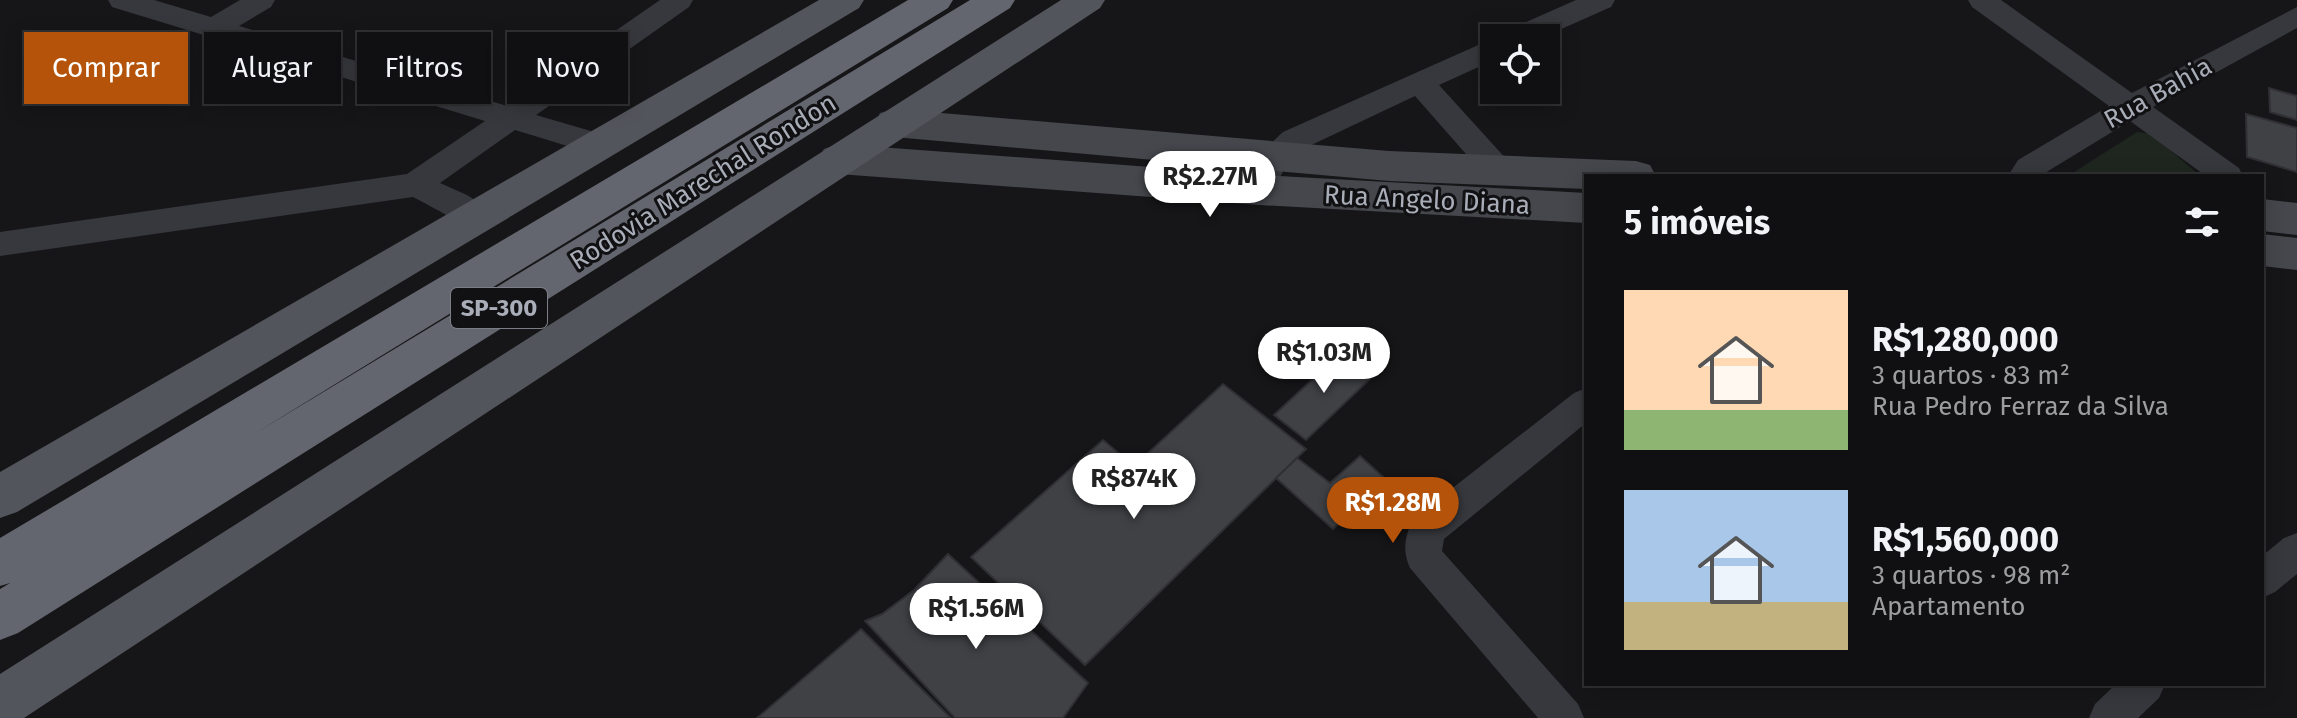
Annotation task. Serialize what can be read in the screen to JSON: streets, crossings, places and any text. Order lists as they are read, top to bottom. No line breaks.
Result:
{"streets":{"highway":["Rodovia Marechal Rondon","SP-300"],"street":["Rua Bahia","Rua Angelo Diana"]},"page":{"chip":["Comprar","Alugar","Filtros","Novo"],"price":["R$2.27M","R$1.03M","R$874K","R$1.28M","R$1.56M"],"heading":"5 imóveis","list":[{"name":"R$1,280,000","note":"3 quartos · 83 m² · Rua Pedro Ferraz da Silva"},{"name":"R$1,560,000","note":"3 quartos · 98 m² · Apartamento"}]}}
